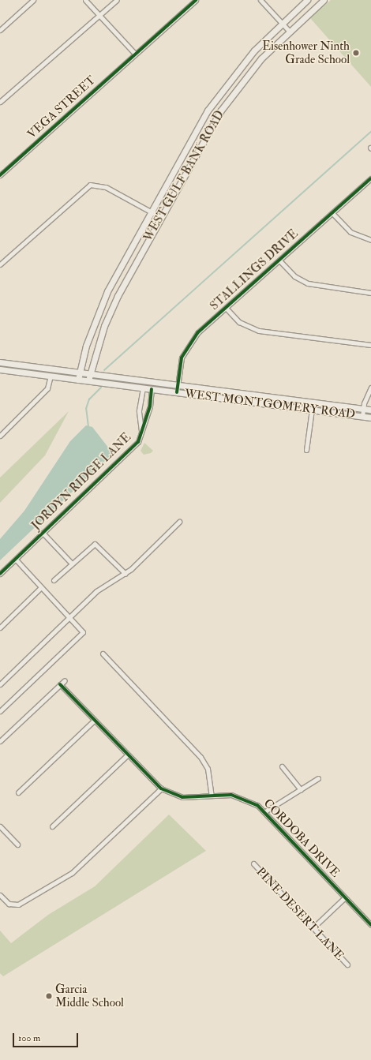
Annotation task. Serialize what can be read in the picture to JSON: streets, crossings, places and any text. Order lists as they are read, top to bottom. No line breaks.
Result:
{"streets":{"main road":["WEST GULF BANK ROAD","WEST MONTGOMERY ROAD"],"street":["VEGA STREET","STALLINGS DRIVE","JORDYN RIDGE LANE","CORDOBA DRIVE","PINE DESERT LANE"]},"crossings":[["WEST GULF BANK ROAD","WEST MONTGOMERY ROAD"],["STALLINGS DRIVE","WEST MONTGOMERY ROAD"],["WEST MONTGOMERY ROAD","JORDYN RIDGE LANE"]],"places":["Eisenhower Ninth Grade School","Garcia Middle School"],"scale_bar":"100 m"}
